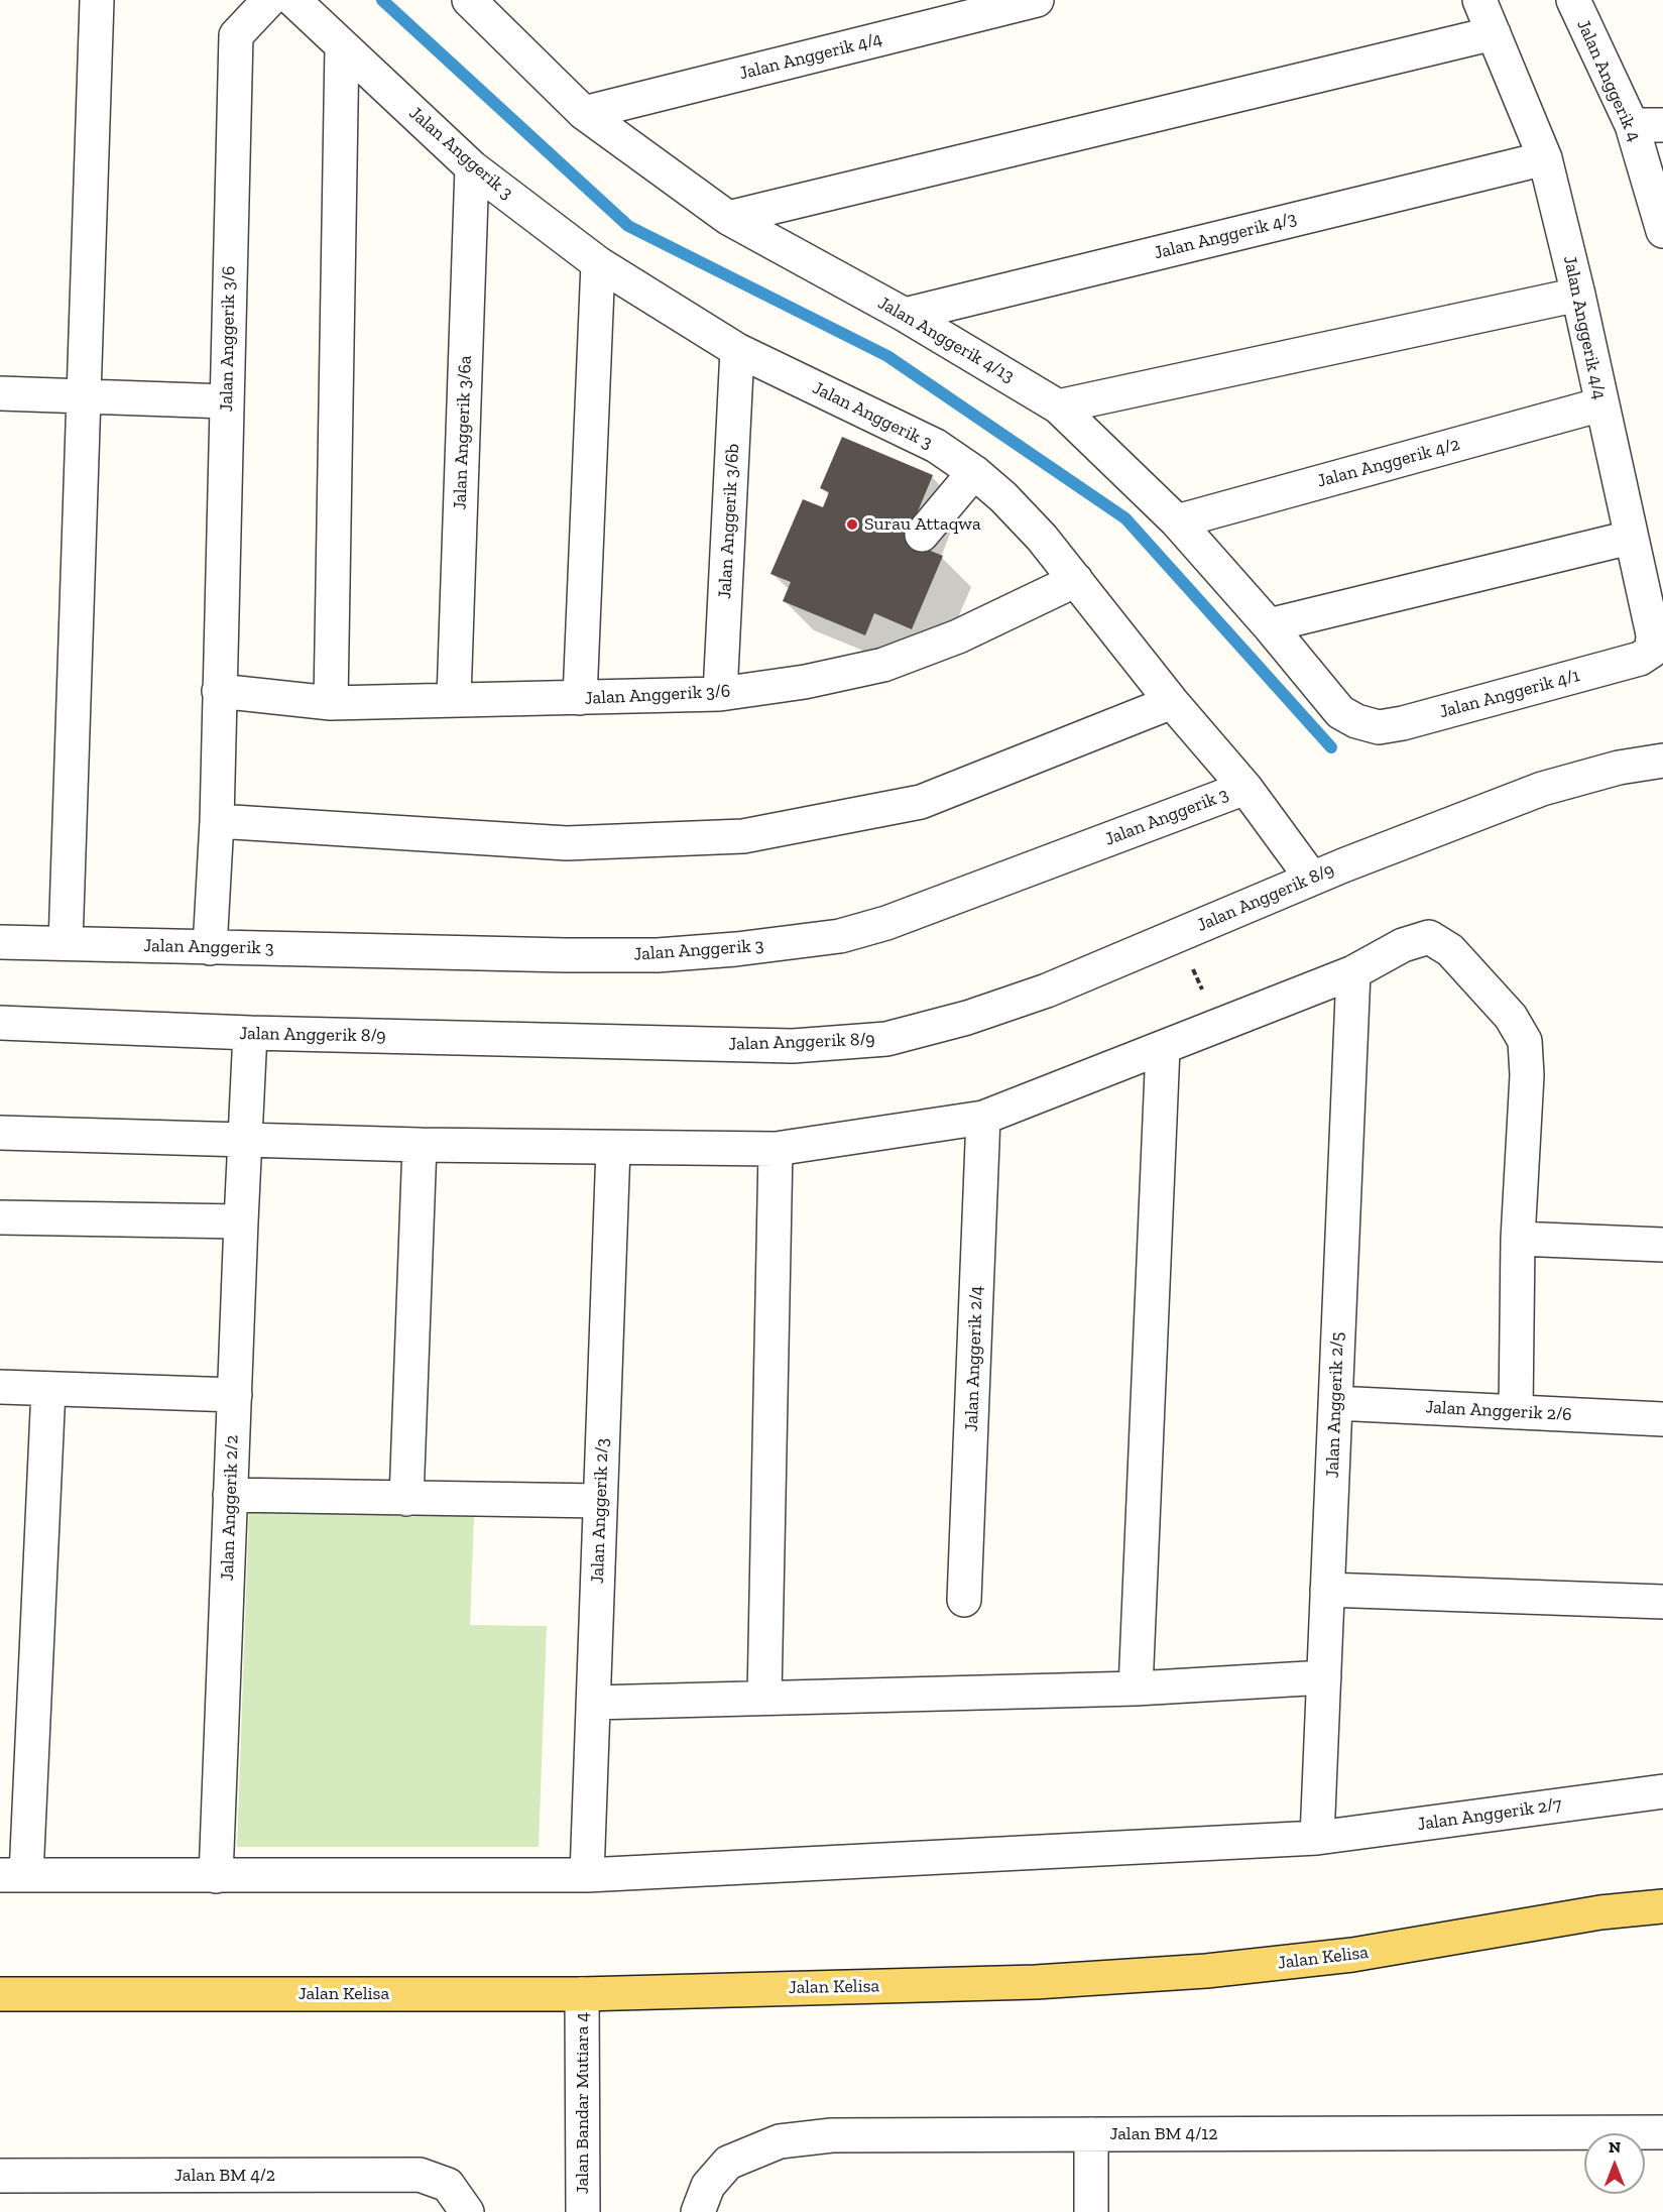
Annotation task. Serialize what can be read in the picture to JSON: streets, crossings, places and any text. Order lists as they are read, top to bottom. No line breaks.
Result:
{"streets":{"main road":["Jalan Kelisa"],"street":["Jalan Anggerik 4/4","Jalan Anggerik 4","Jalan Anggerik 3","Jalan Anggerik 4/3","Jalan Anggerik 3/6","Jalan Anggerik 4/13","Jalan Anggerik 3/6a","Jalan Anggerik 4/2","Jalan Anggerik 3/6b","Jalan Anggerik 4/1","Jalan Anggerik 8/9","Jalan Anggerik 2/4","Jalan Anggerik 2/5","Jalan Anggerik 2/6","Jalan Anggerik 2/2","Jalan Anggerik 2/3","Jalan Anggerik 2/7","Jalan Bandar Mutiara 4","Jalan BM 4/12","Jalan BM 4/2"]},"crossings":[["Jalan Anggerik 4/4","Jalan Anggerik 4/3"],["Jalan Anggerik 4/4","Jalan Anggerik 4/13"],["Jalan Anggerik 4/4","Jalan Anggerik 4/2"],["Jalan Anggerik 4/4","Jalan Anggerik 4/1"],["Jalan Anggerik 3","Jalan Anggerik 3/6"],["Jalan Anggerik 3","Jalan Anggerik 3/6a"],["Jalan Anggerik 3","Jalan Anggerik 3/6b"],["Jalan Anggerik 4/3","Jalan Anggerik 4/13"],["Jalan Anggerik 3/6","Jalan Anggerik 3/6a"],["Jalan Anggerik 3/6","Jalan Anggerik 3/6b"],["Jalan Anggerik 4/13","Jalan Anggerik 4/2"],["Jalan Anggerik 4/13","Jalan Anggerik 4/1"],["Jalan Anggerik 8/9","Jalan Anggerik 2/2"],["Jalan Anggerik 2/5","Jalan Anggerik 2/6"],["Jalan Anggerik 2/5","Jalan Anggerik 2/7"],["Jalan Anggerik 2/2","Jalan Anggerik 2/7"],["Jalan Anggerik 2/3","Jalan Anggerik 2/7"],["Jalan Kelisa","Jalan Bandar Mutiara 4"]],"places":["Surau Attaqwa"],"north":"top"}
